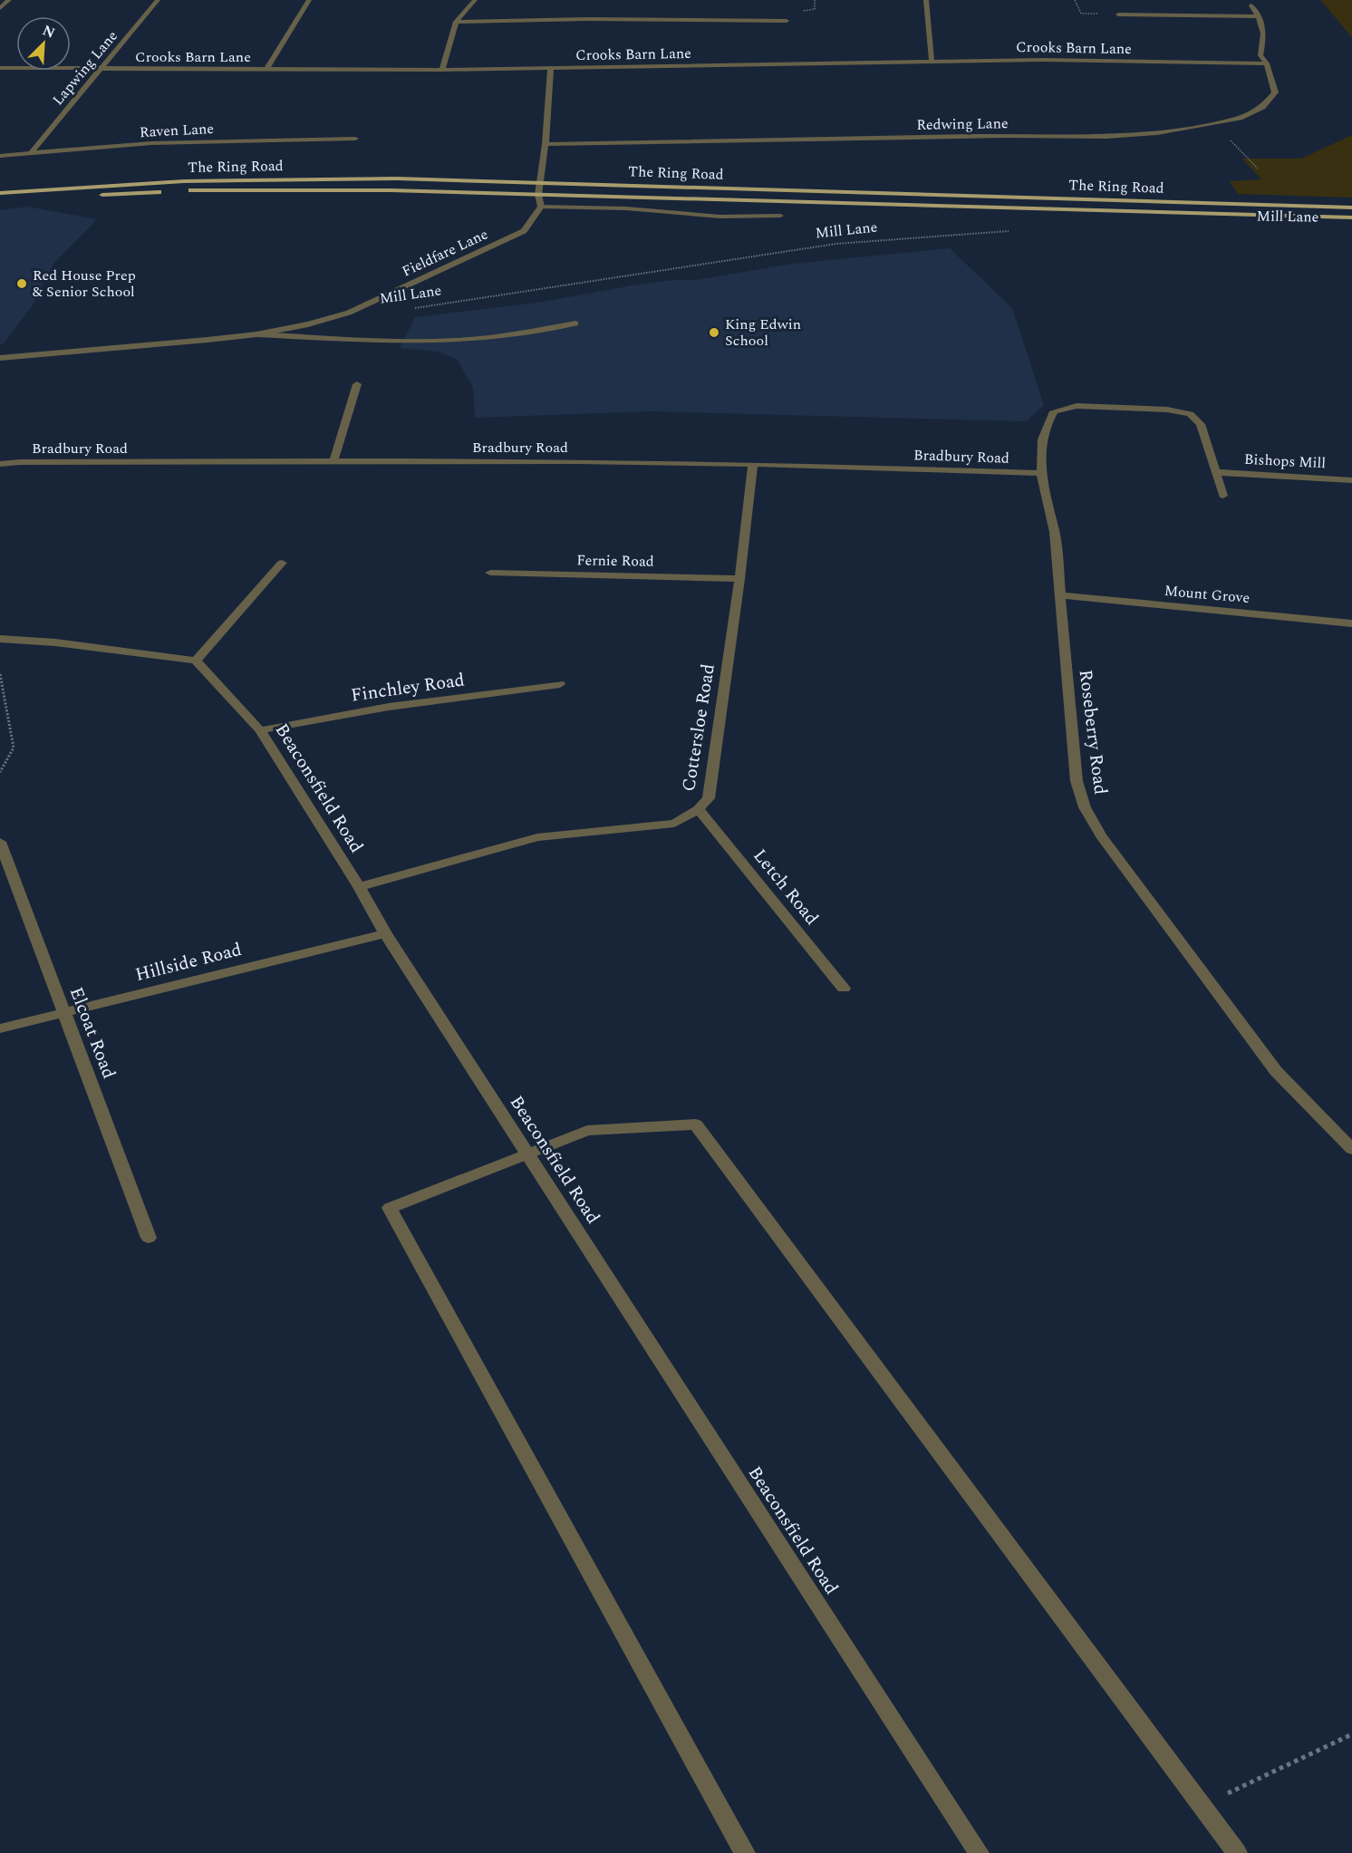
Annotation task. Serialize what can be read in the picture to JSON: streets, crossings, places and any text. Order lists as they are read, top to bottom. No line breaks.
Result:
{"streets":{"main road":["The Ring Road"],"street":["Crooks Barn Lane","Lapwing Lane","Redwing Lane","Raven Lane","Fieldfare Lane","Bradbury Road","Bishops Mill","Fernie Road","Mount Grove","Finchley Road","Cottersloe Road","Roseberry Road","Beaconsfield Road","Letch Road","Hillside Road","Elcoat Road"],"path":["Mill Lane"]},"crossings":[["Crooks Barn Lane","Lapwing Lane"],["Crooks Barn Lane","Redwing Lane"],["Lapwing Lane","Raven Lane"],["Bradbury Road","Cottersloe Road"],["Bradbury Road","Roseberry Road"],["Bishops Mill","Roseberry Road"],["Fernie Road","Cottersloe Road"],["Mount Grove","Roseberry Road"],["Finchley Road","Beaconsfield Road"],["Cottersloe Road","Beaconsfield Road"],["Cottersloe Road","Letch Road"],["Beaconsfield Road","Hillside Road"],["Hillside Road","Elcoat Road"]],"places":["Red House Prep & Senior School","King Edwin School"],"north":"top right"}
